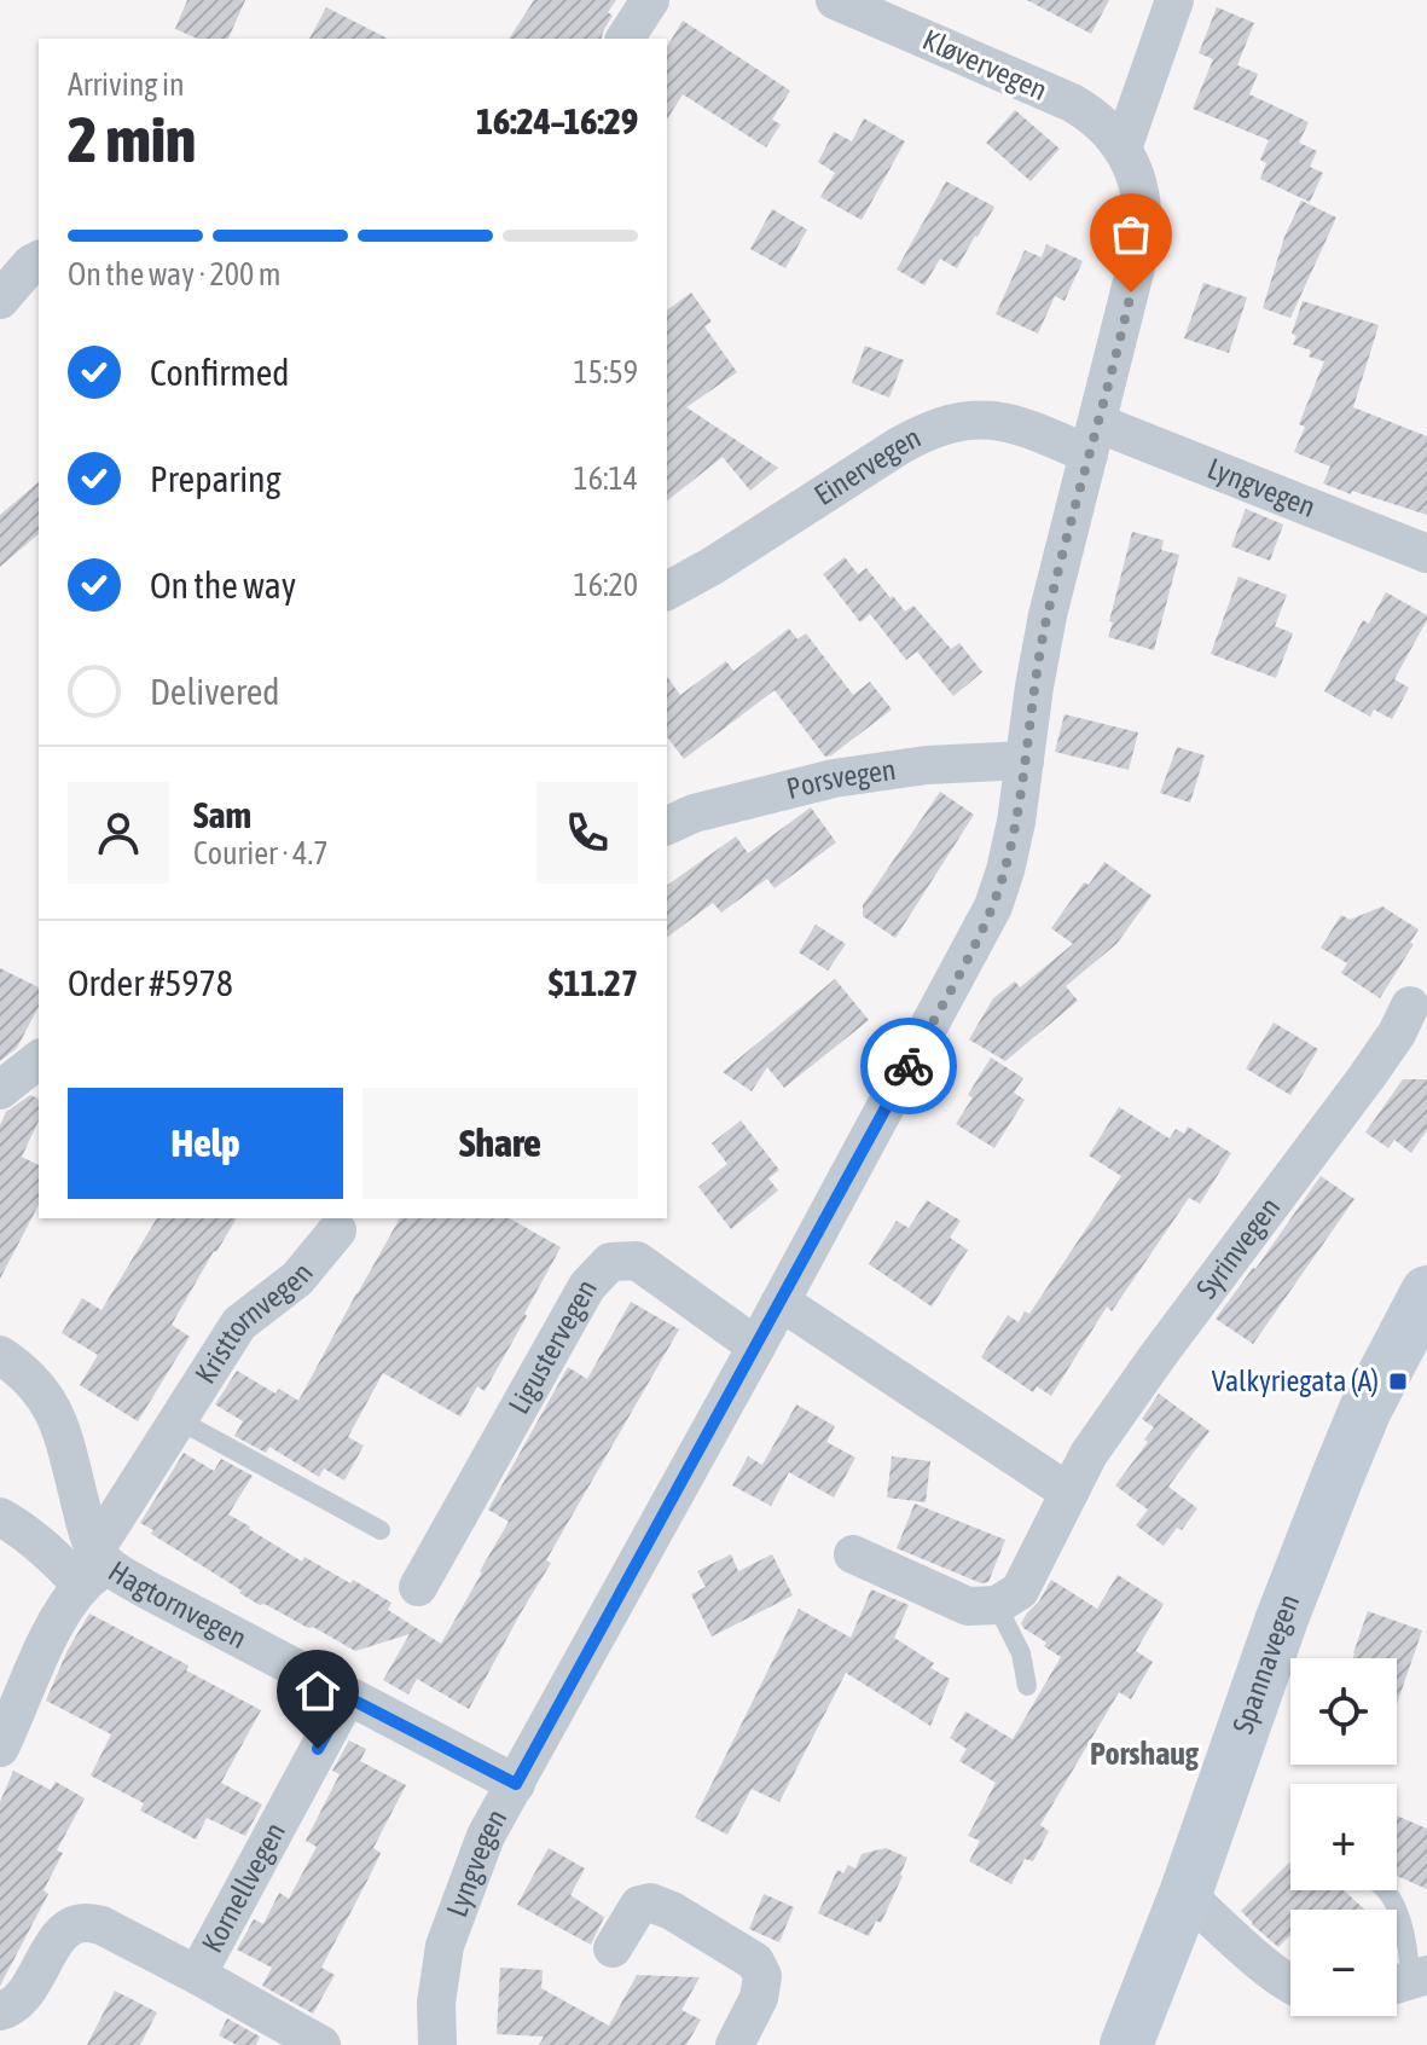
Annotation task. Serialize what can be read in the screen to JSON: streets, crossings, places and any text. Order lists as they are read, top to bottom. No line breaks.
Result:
{"streets":{"main road":["Spannavegen"],"street":["Kløvervegen","Einervegen","Lyngvegen","Porsvegen","Syrinvegen","Kristtornvegen","Ligustervegen","Hagtornvegen","Kornellvegen"]},"crossings":[["Kløvervegen","Lyngvegen"],["Einervegen","Lyngvegen"],["Lyngvegen","Porsvegen"],["Lyngvegen","Ligustervegen"],["Lyngvegen","Hagtornvegen"],["Kristtornvegen","Hagtornvegen"],["Hagtornvegen","Kornellvegen"]],"districts":["Porshaug"],"places":{"transit":["Valkyriegata (A)"]},"page":{"heading":["2 min","Arriving in","16:24–16:29"],"panel":["Sam","Courier · 4.7","Order #5978","$11.27"],"bar":"On the way · 200 m","list":[["Confirmed","15:59"],["Preparing","16:14"],["On the way","16:20"],"Delivered"],"buttons":["Help","Share"],"map_buttons":["+","−"]}}
